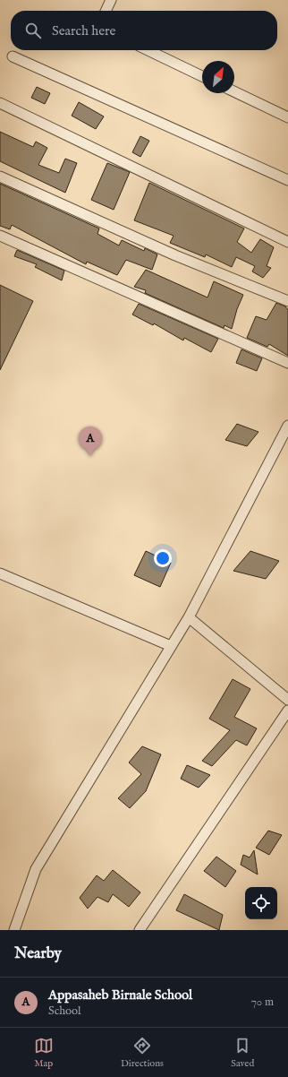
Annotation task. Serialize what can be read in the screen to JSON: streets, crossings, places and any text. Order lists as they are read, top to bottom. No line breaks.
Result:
{"north":"top right","page":{"search":"Search here","pins":"A","heading":"Nearby","list":[{"mark":"A","name":"Appasaheb Birnale School","note":"School","value":"70 m"}],"nav":["Map","Directions","Saved"]}}
